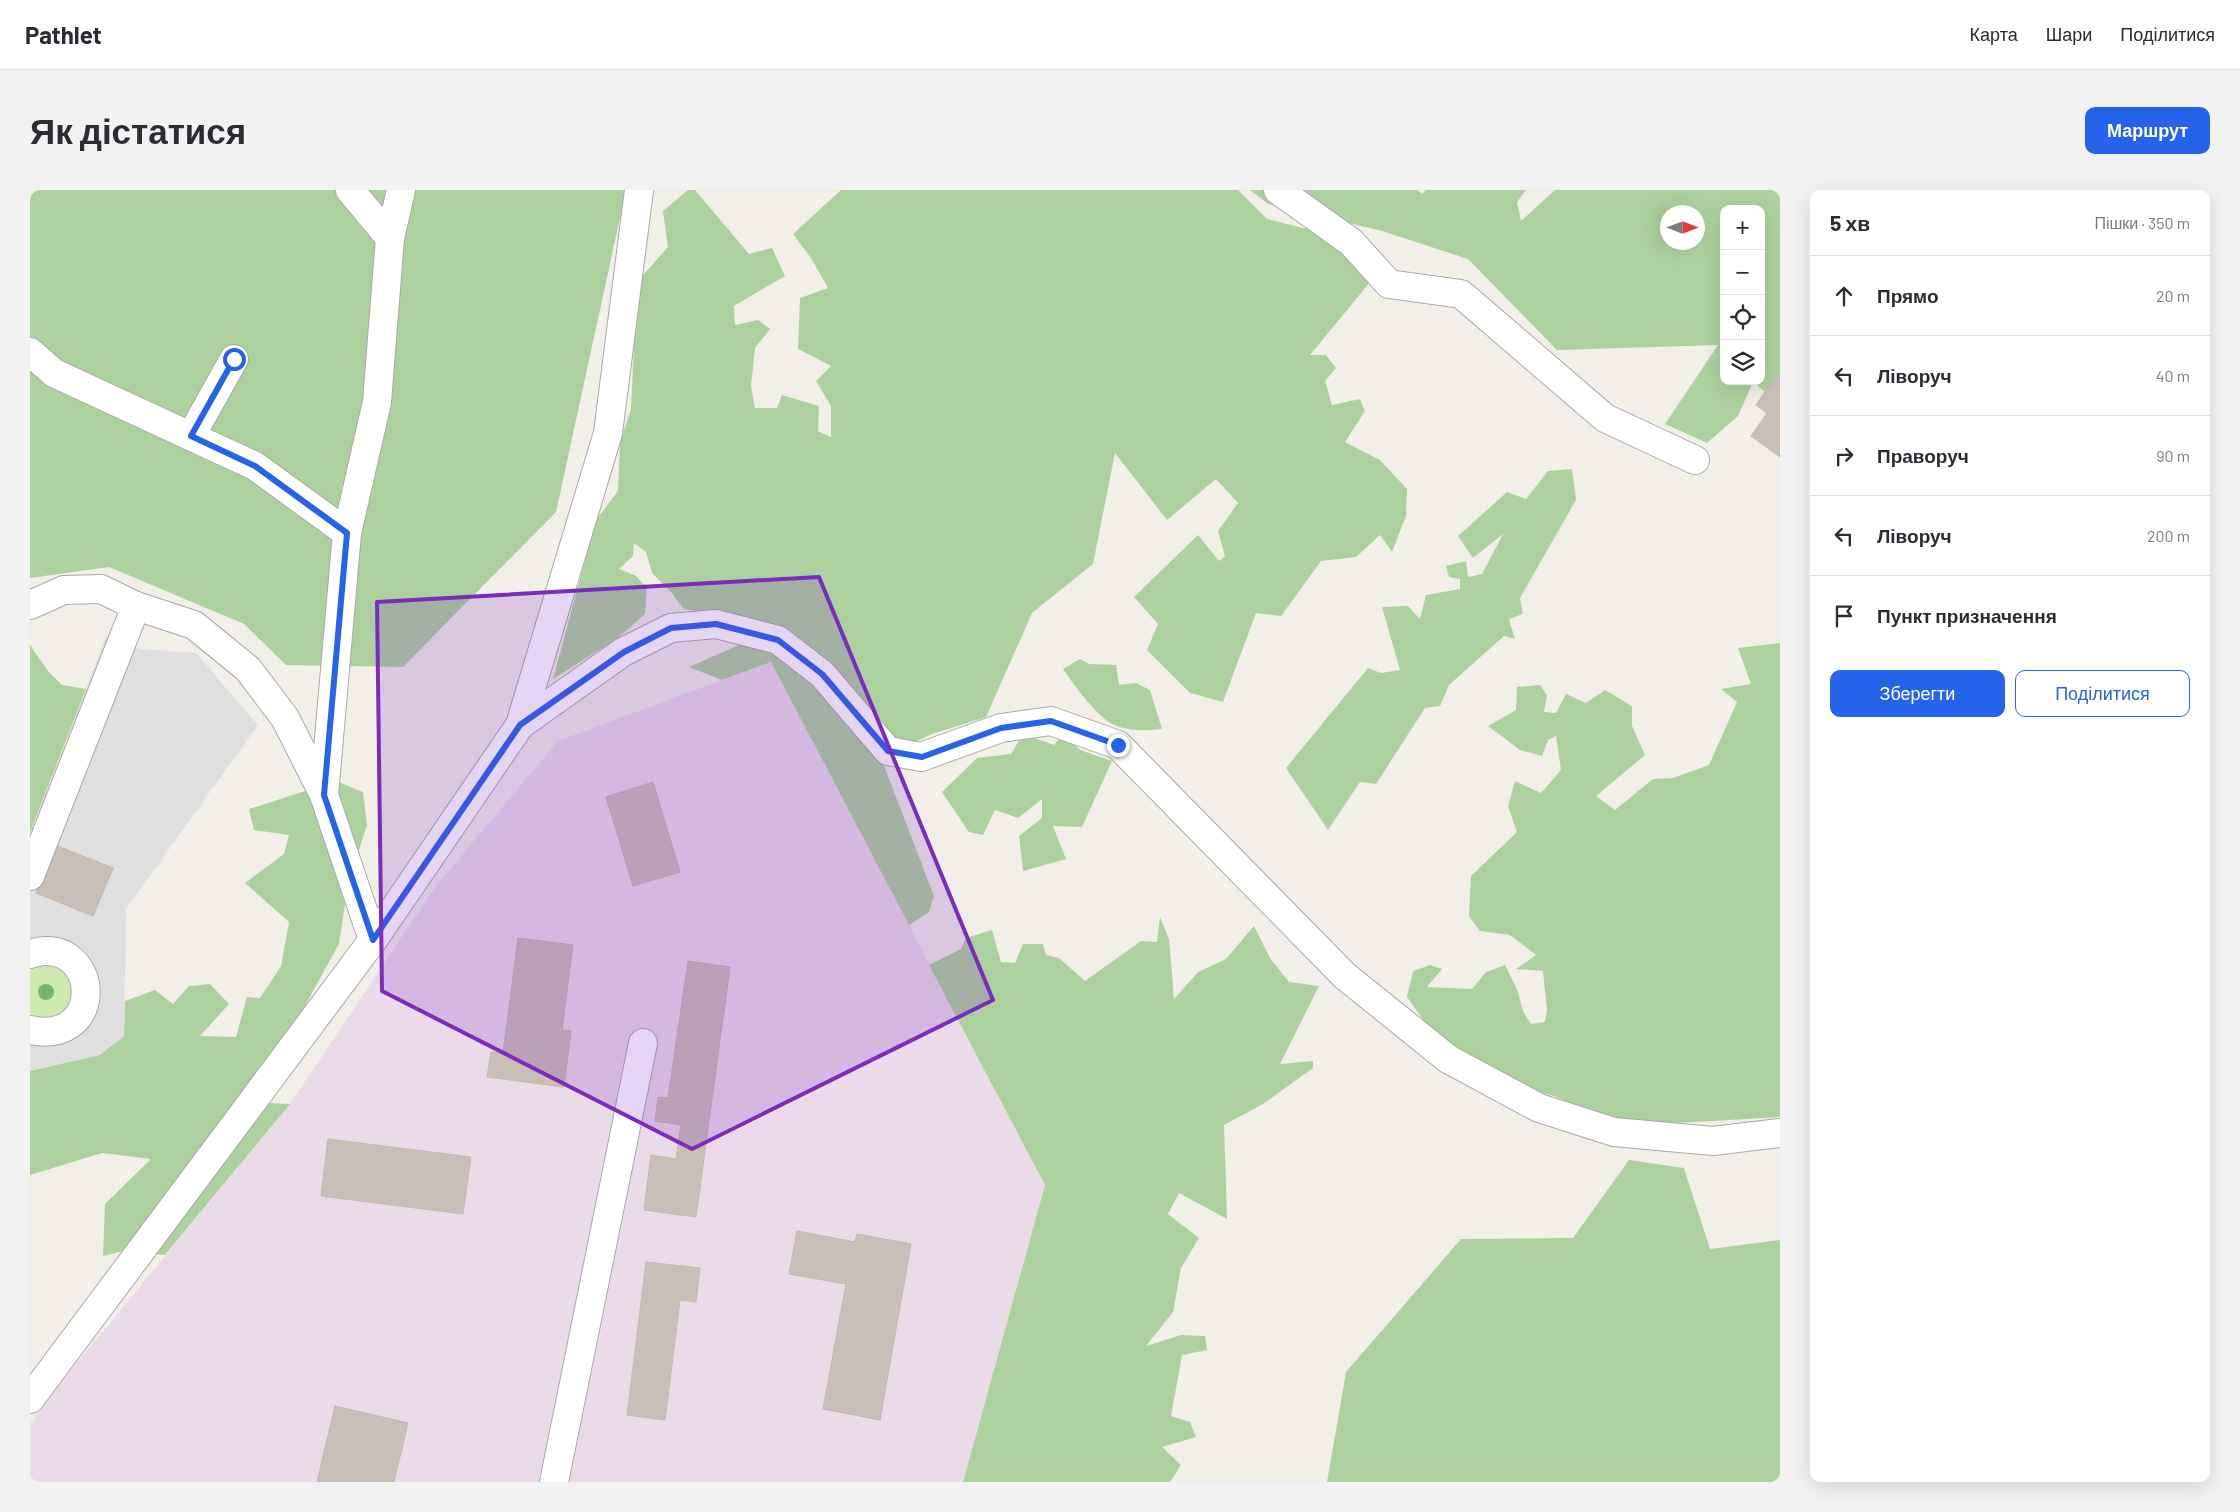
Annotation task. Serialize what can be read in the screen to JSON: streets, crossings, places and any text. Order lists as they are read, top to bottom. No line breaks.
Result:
{"north":"right","page":{"header":"Pathlet","nav":["Карта","Шари","Поділитися"],"buttons":["Маршрут",["Зберегти","Поділитися"]],"title":"Як дістатися","heading":["5 хв","Пішки · 350 m"],"map_buttons":["+","−"],"list":[["Прямо","20 m"],["Ліворуч","40 m"],["Праворуч","90 m"],["Ліворуч","200 m"],"Пункт призначення"]}}
